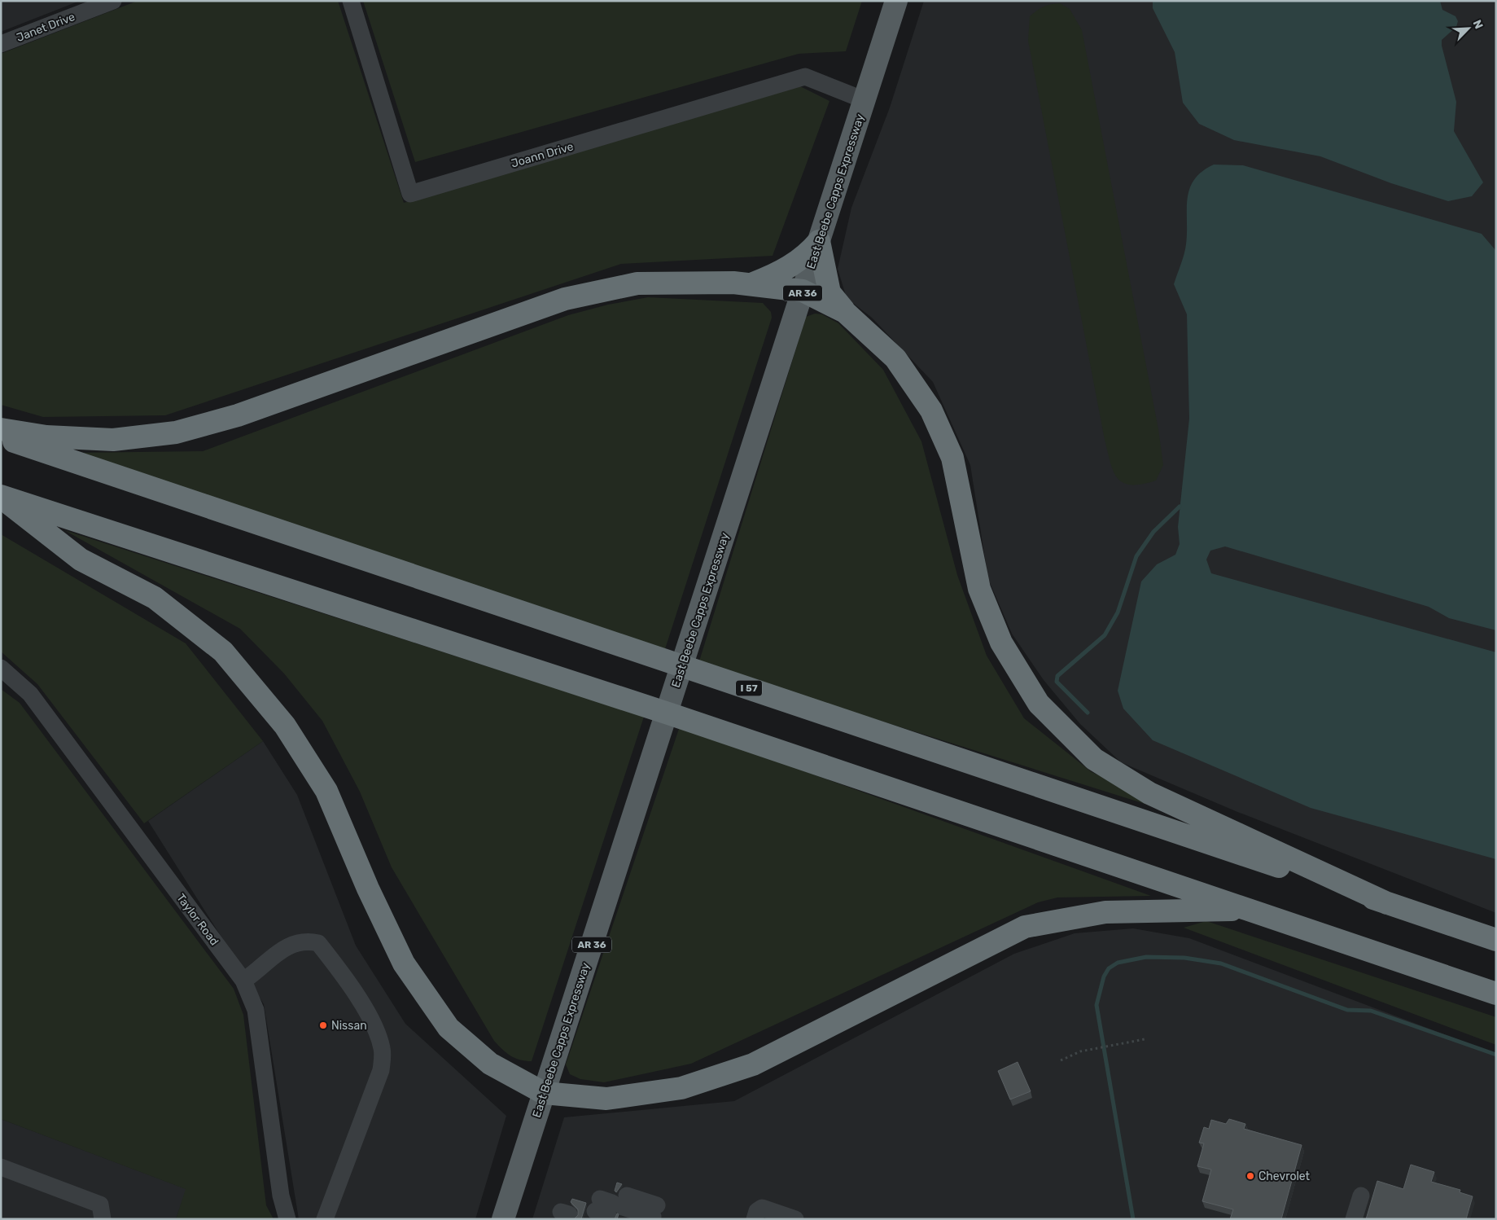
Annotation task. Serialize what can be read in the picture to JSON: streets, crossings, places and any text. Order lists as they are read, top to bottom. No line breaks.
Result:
{"streets":{"highway":["I 57"],"main road":["East Beebe Capps Expressway","AR 36"],"street":["Janet Drive","Joann Drive","Taylor Road"]},"crossings":[["Joann Drive","East Beebe Capps Expressway"]],"places":["Nissan","Chevrolet"],"north":"top right"}
